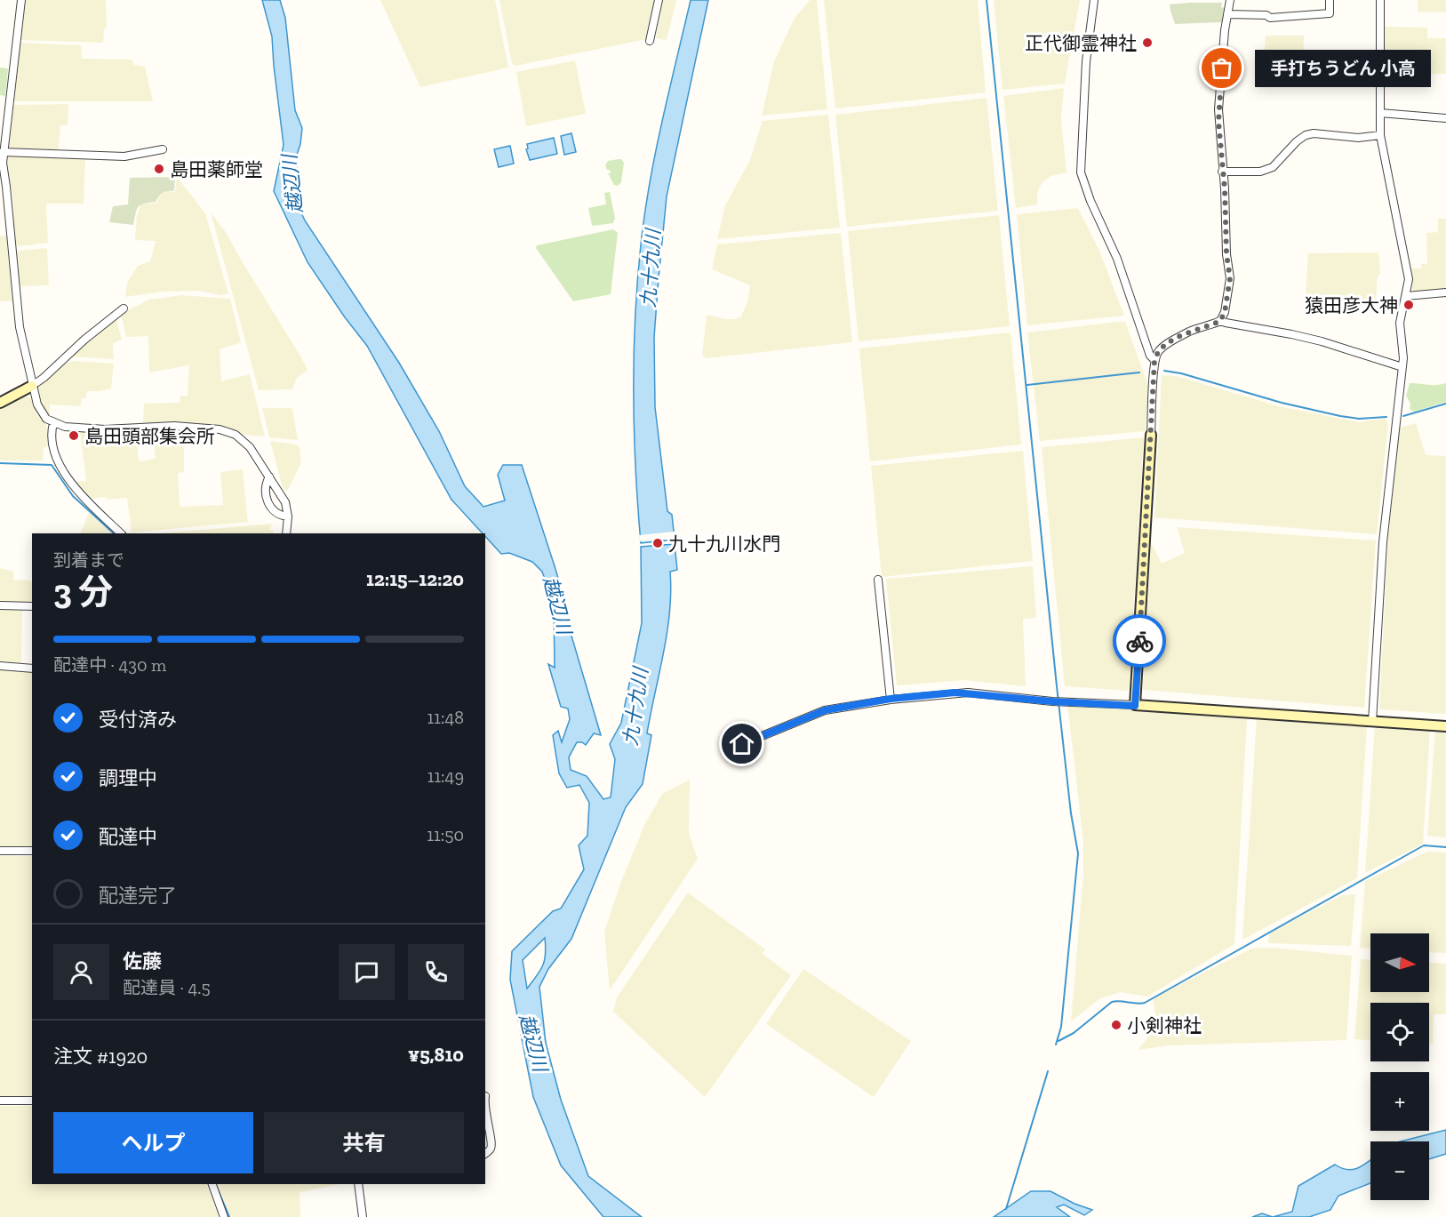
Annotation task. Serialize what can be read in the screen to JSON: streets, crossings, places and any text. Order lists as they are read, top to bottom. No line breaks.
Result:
{"water":["越辺川","九十九川"],"places":["正代御霊神社","手打ちうどん 小高","島田薬師堂","猿田彦大神","島田頭部集会所","九十九川水門","小剣神社"],"north":"right","page":{"bubble":"手打ちうどん 小高","heading":["3 分","到着まで","12:15–12:20"],"panel":["佐藤","配達員 · 4.5","注文 #1920","¥5,810"],"bar":"配達中 · 430 m","list":[["受付済み","11:48"],["調理中","11:49"],["配達中","11:50"],"配達完了"],"map_buttons":["+","−"],"buttons":["ヘルプ","共有"]}}
